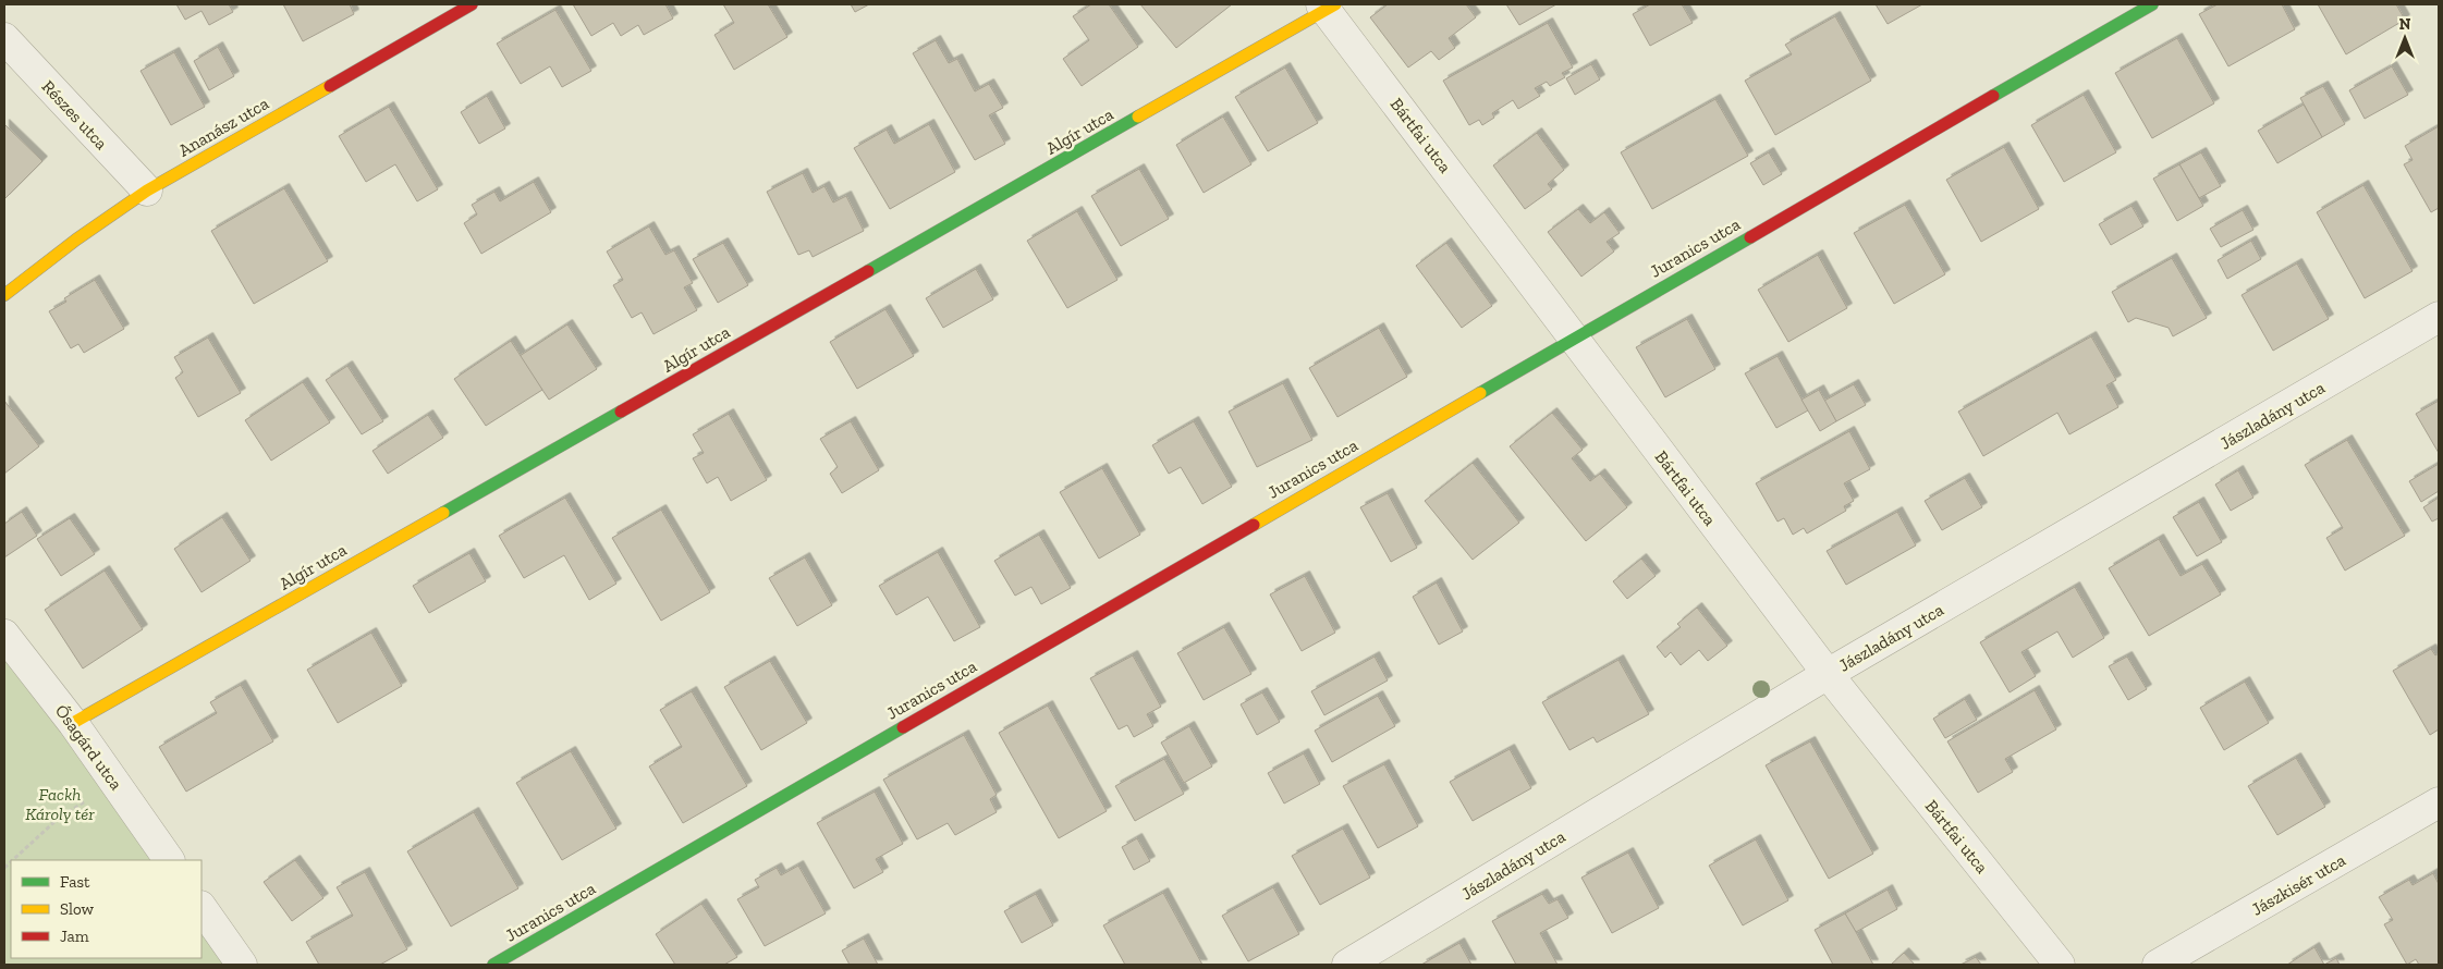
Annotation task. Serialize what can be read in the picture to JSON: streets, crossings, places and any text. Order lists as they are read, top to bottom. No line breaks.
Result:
{"streets":{"street":["Részes utca","Ananász utca","Algír utca","Bártfai utca","Juranics utca","Jászladány utca","Ősagárd utca","Jászkisér utca"]},"crossings":[["Részes utca","Ananász utca"],["Algír utca","Bártfai utca"],["Algír utca","Ősagárd utca"],["Bártfai utca","Juranics utca"],["Bártfai utca","Jászladány utca"]],"parks":["Fackh Károly tér"],"legend":["Fast","Slow","Jam"],"north":"top"}
